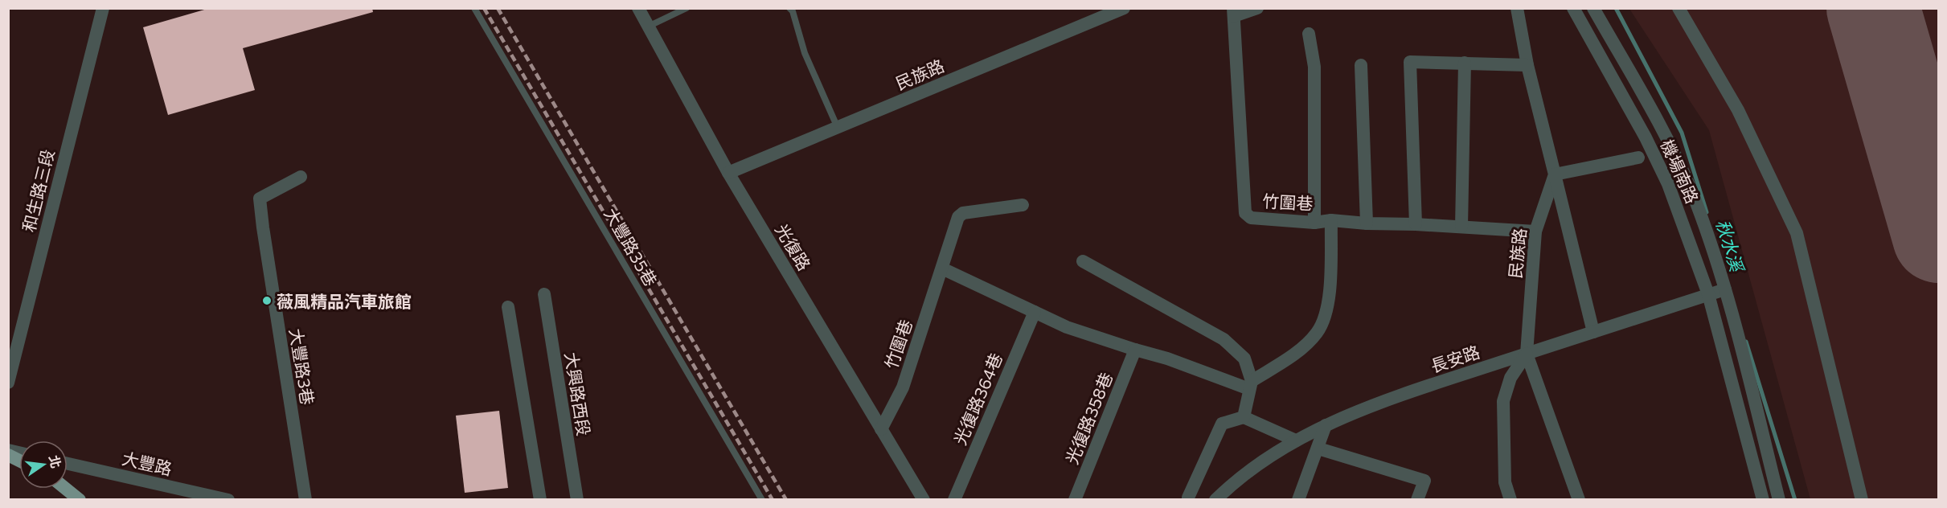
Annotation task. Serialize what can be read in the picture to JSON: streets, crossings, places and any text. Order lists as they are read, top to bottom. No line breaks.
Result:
{"streets":{"street":["民族路","機場南路","和生路三段","竹圍巷","光復路","長安路","大豐路3巷","大興路西段","光復路364巷","光復路358巷","大豐路"],"lane":["大豐路35巷"]},"crossings":[["民族路","竹圍巷"],["民族路","光復路"],["民族路","長安路"],["機場南路","長安路"],["竹圍巷","光復路"]],"water":["秋水溪"],"places":["薇風精品汽車旅館"],"north":"right"}
